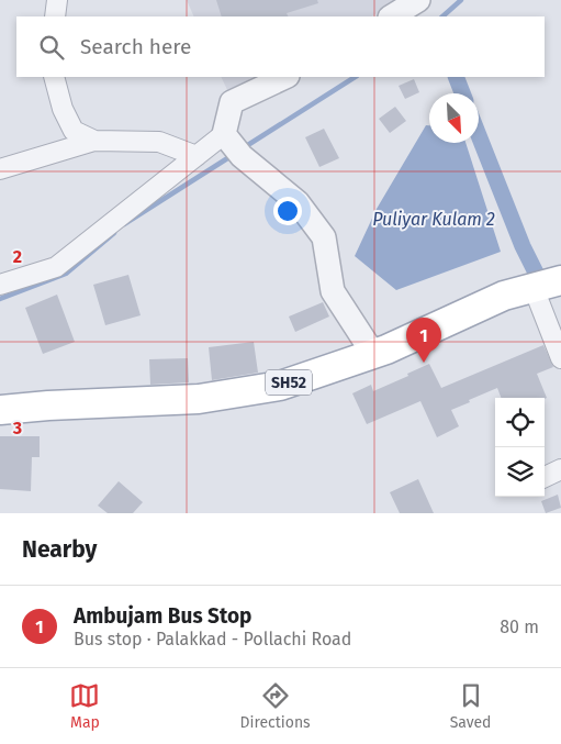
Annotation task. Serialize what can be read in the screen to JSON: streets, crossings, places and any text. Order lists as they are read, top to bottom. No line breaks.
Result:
{"streets":{"main road":["SH52"]},"water":["Puliyar Kulam 2"],"north":"bottom right","page":{"search":"Search here","pins":"1","heading":"Nearby","list":[{"mark":"1","name":"Ambujam Bus Stop","note":"Bus stop · Palakkad - Pollachi Road","value":"80 m"}],"nav":["Map","Directions","Saved"]},"grid":{"rows":["2","3"]}}
